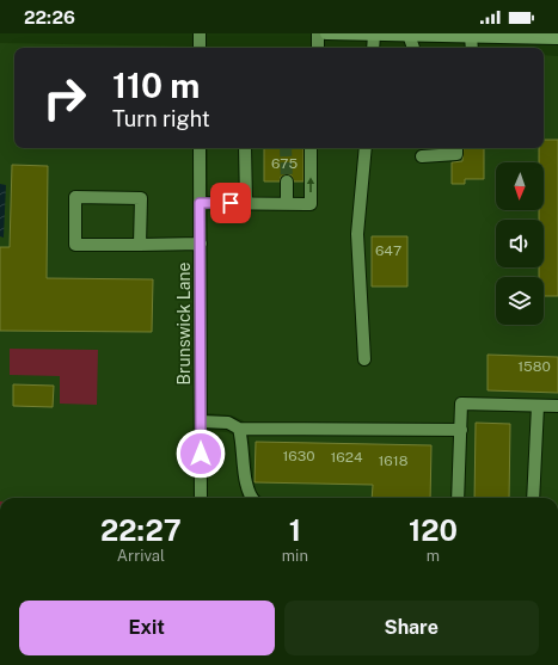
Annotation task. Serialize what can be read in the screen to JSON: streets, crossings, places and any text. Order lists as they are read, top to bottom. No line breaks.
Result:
{"streets":{"street":["Brunswick Lane"]},"house_numbers":["675","647","1580","1630","1624","1618"],"north":"bottom","page":{"status":"22:26","turn":["110 m","Turn right"],"eta":["22:27","Arrival","1","min","120","m"],"buttons":["Exit","Share"]}}
